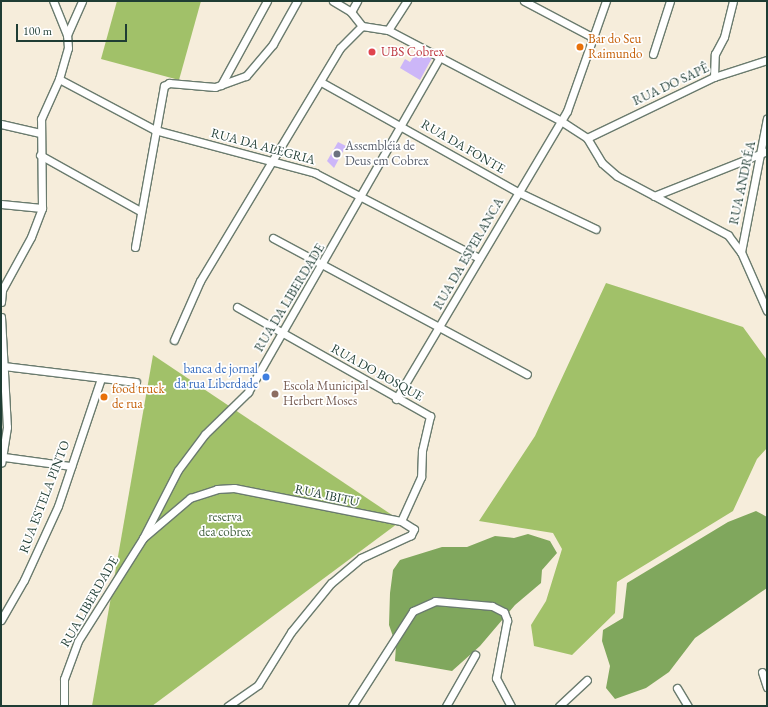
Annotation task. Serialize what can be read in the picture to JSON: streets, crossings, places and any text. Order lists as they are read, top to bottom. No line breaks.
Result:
{"streets":{"street":["RUA DO SAPÊ","RUA DA ALEGRIA","RUA DA FONTE","RUA ANDRÉA","RUA DA ESPERANCA","RUA DA LIBERDADE","RUA DO BOSQUE","RUA IBITU","RUA ESTELA PINTO","RUA LIBERDADE"]},"crossings":[["RUA DA ALEGRIA","RUA DA ESPERANCA"],["RUA DA ALEGRIA","RUA DA LIBERDADE"],["RUA DA FONTE","RUA DA ESPERANCA"],["RUA DA FONTE","RUA DA LIBERDADE"],["RUA DA ESPERANCA","RUA DO BOSQUE"],["RUA DA LIBERDADE","RUA DO BOSQUE"],["RUA DA LIBERDADE","RUA IBITU"],["RUA DA LIBERDADE","RUA LIBERDADE"],["RUA DO BOSQUE","RUA IBITU"],["RUA IBITU","RUA LIBERDADE"]],"parks":["reserva dea cobrex"],"places":["Bar do Seu Raimundo","UBS Cobrex","Assembléia de Deus em Cobrex","banca de jornal da rua Liberdade","Escola Municipal Herbert Moses","food truck de rua"],"scale_bar":"100 m"}
